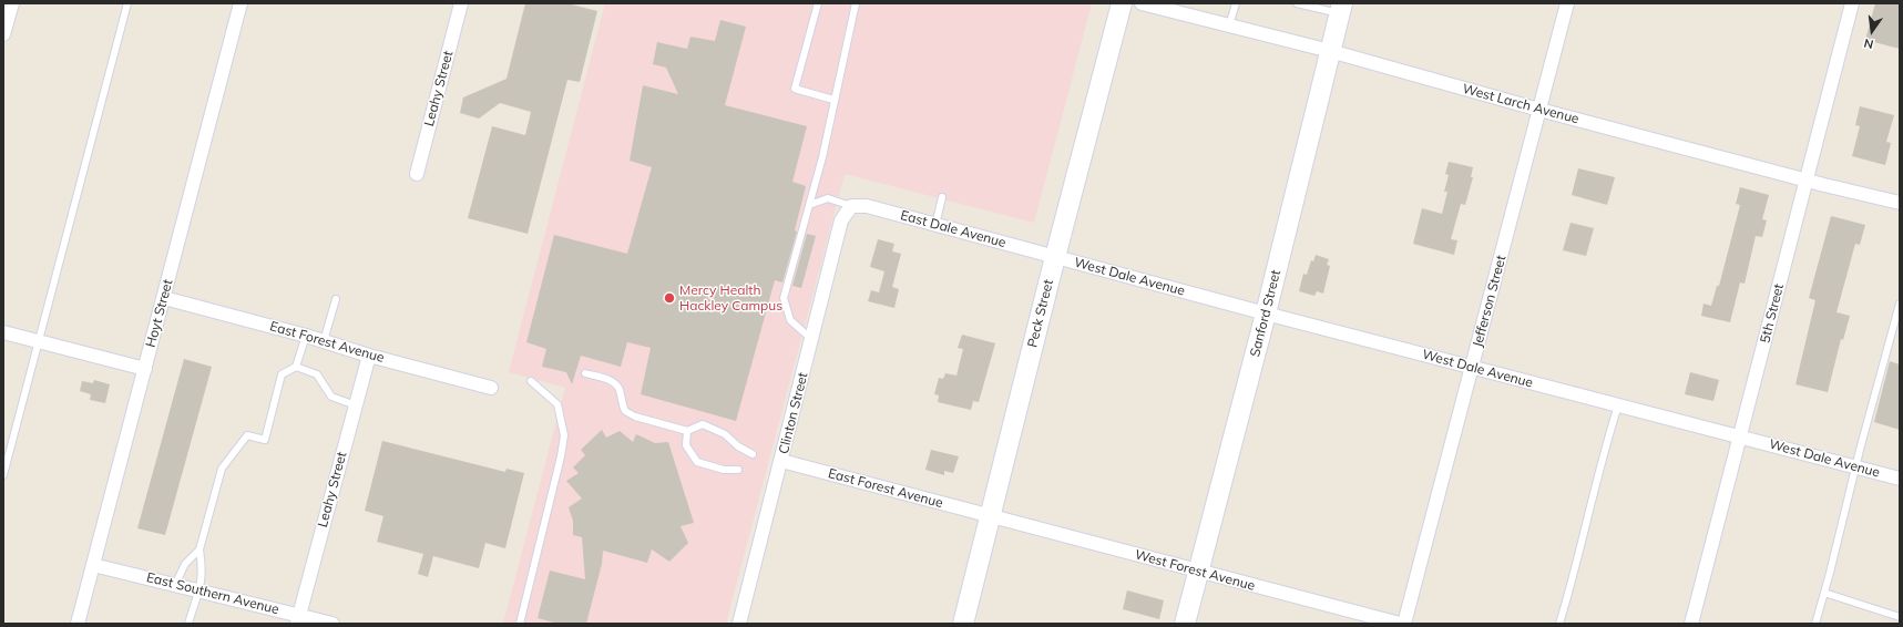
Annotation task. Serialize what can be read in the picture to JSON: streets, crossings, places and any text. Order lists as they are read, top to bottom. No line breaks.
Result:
{"streets":{"street":["Leahy Street","West Larch Avenue","East Dale Avenue","West Dale Avenue","Jefferson Street","Hoyt Street","Peck Street","Sanford Street","5th Street","East Forest Avenue","Clinton Street","West Forest Avenue","East Southern Avenue"]},"crossings":[["Leahy Street","East Forest Avenue"],["Leahy Street","East Southern Avenue"],["West Larch Avenue","Jefferson Street"],["West Larch Avenue","Sanford Street"],["West Larch Avenue","5th Street"],["East Dale Avenue","West Dale Avenue"],["East Dale Avenue","Peck Street"],["East Dale Avenue","Clinton Street"],["West Dale Avenue","Jefferson Street"],["West Dale Avenue","Peck Street"],["West Dale Avenue","Sanford Street"],["West Dale Avenue","5th Street"],["Hoyt Street","East Forest Avenue"],["Hoyt Street","East Southern Avenue"],["Peck Street","East Forest Avenue"],["Peck Street","West Forest Avenue"],["Sanford Street","West Forest Avenue"],["East Forest Avenue","Clinton Street"],["East Forest Avenue","West Forest Avenue"]],"places":["Mercy Health Hackley Campus"],"north":"bottom"}
